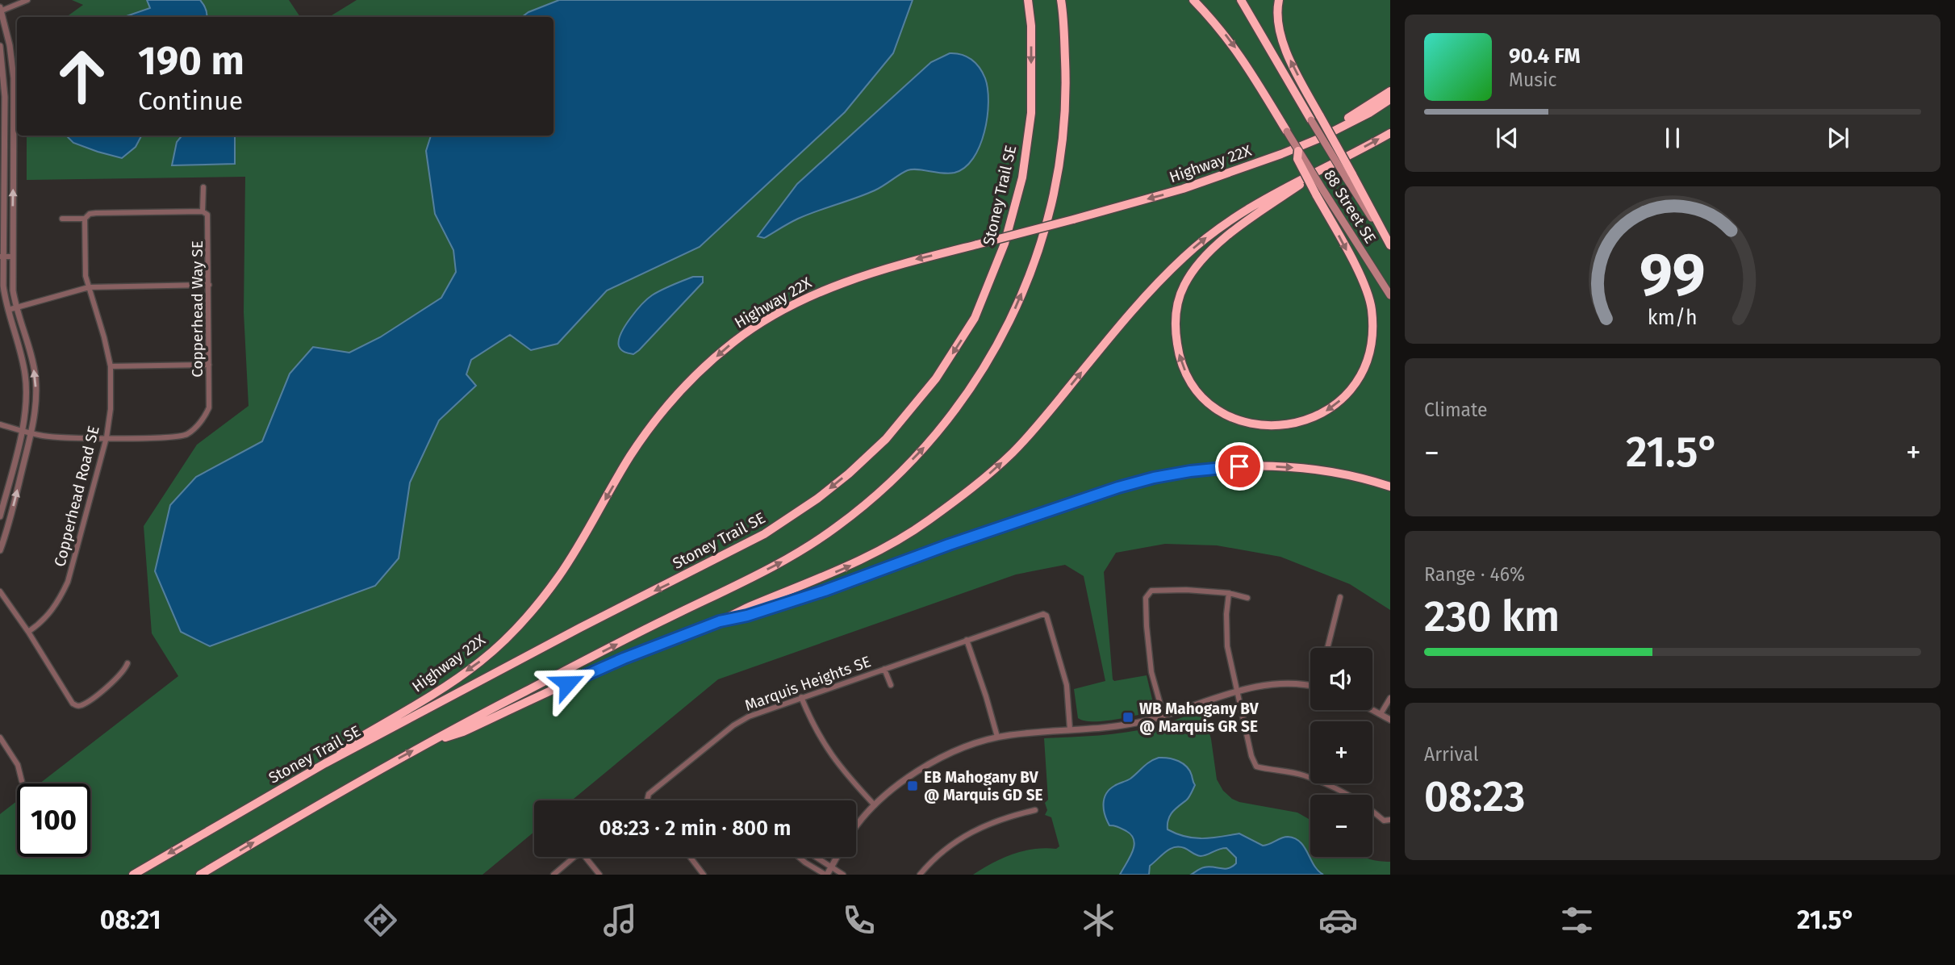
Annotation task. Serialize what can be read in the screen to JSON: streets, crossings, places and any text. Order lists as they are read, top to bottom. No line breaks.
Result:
{"streets":{"highway":["Highway 22X","Stoney Trail SE"],"main road":["88 Street SE"],"street":["Copperhead Way SE","Copperhead Road SE","Marquis Heights SE"]},"crossings":[["Highway 22X","Stoney Trail SE"],["Copperhead Way SE","Copperhead Road SE"]],"places":{"transit":["WB Mahogany BV @ Marquis GR SE","EB Mahogany BV @ Marquis GD SE"]},"page":{"turn":["190 m","Continue"],"song":["90.4 FM","Music"],"tile":["Climate",["Range · 46%","230 km"],["Arrival","08:23"]],"heat":["−","21.5°","+"],"map_buttons":["+","−"],"limit":"100","trip":"08:23 · 2 min · 800 m","tabs":["08:21","21.5°"],"gauge":["99","km/h"]}}
